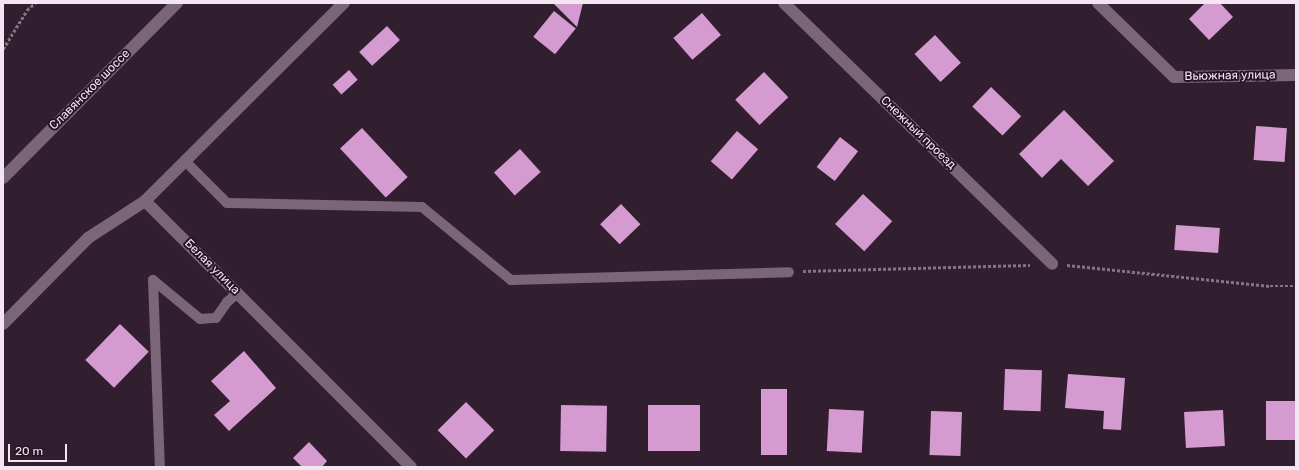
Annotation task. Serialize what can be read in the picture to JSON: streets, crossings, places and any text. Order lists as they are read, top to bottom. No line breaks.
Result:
{"streets":{"street":["Вьюжная улица","Славянское шоссе","Снежный проезд","Белая улица"]},"scale_bar":"20 m"}
